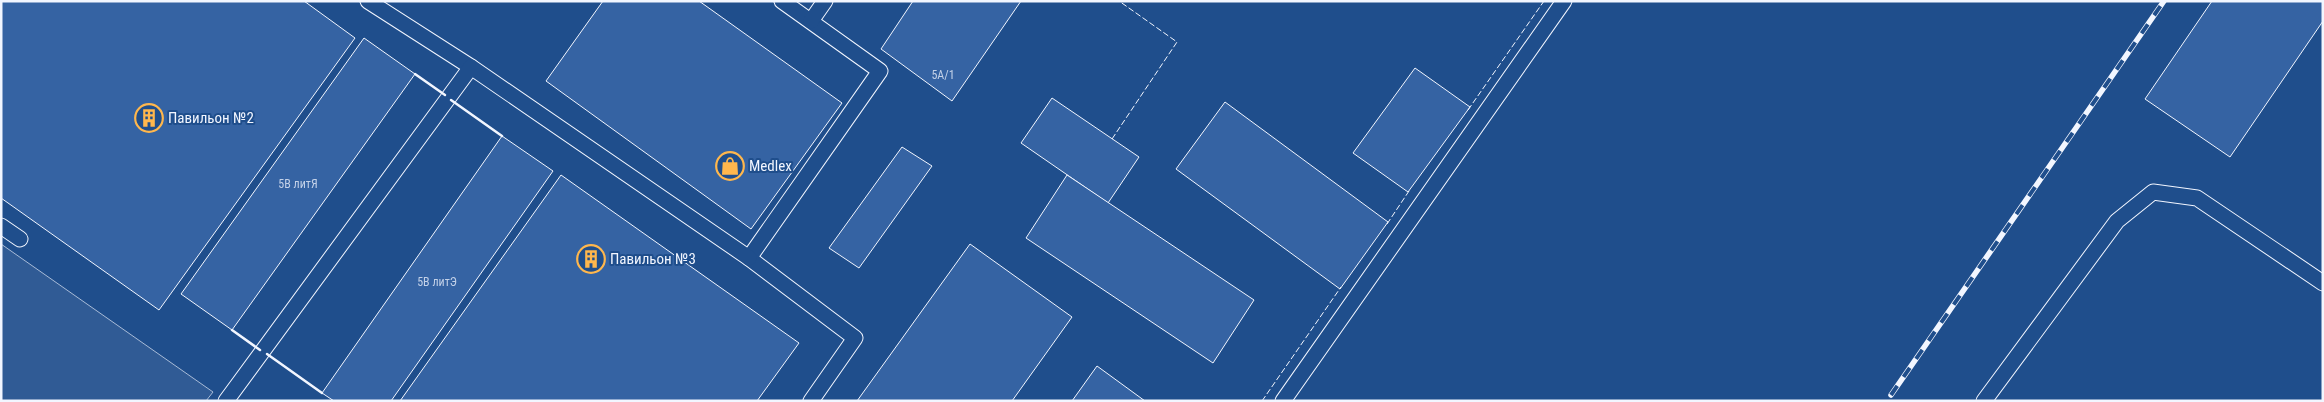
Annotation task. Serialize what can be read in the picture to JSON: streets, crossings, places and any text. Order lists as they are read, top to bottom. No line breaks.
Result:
{"places":{"building":["Павильон №2","Павильон №3"],"shop":["Medlex"]},"house_numbers":["5А/1","5В литЯ","5В литЭ"]}
